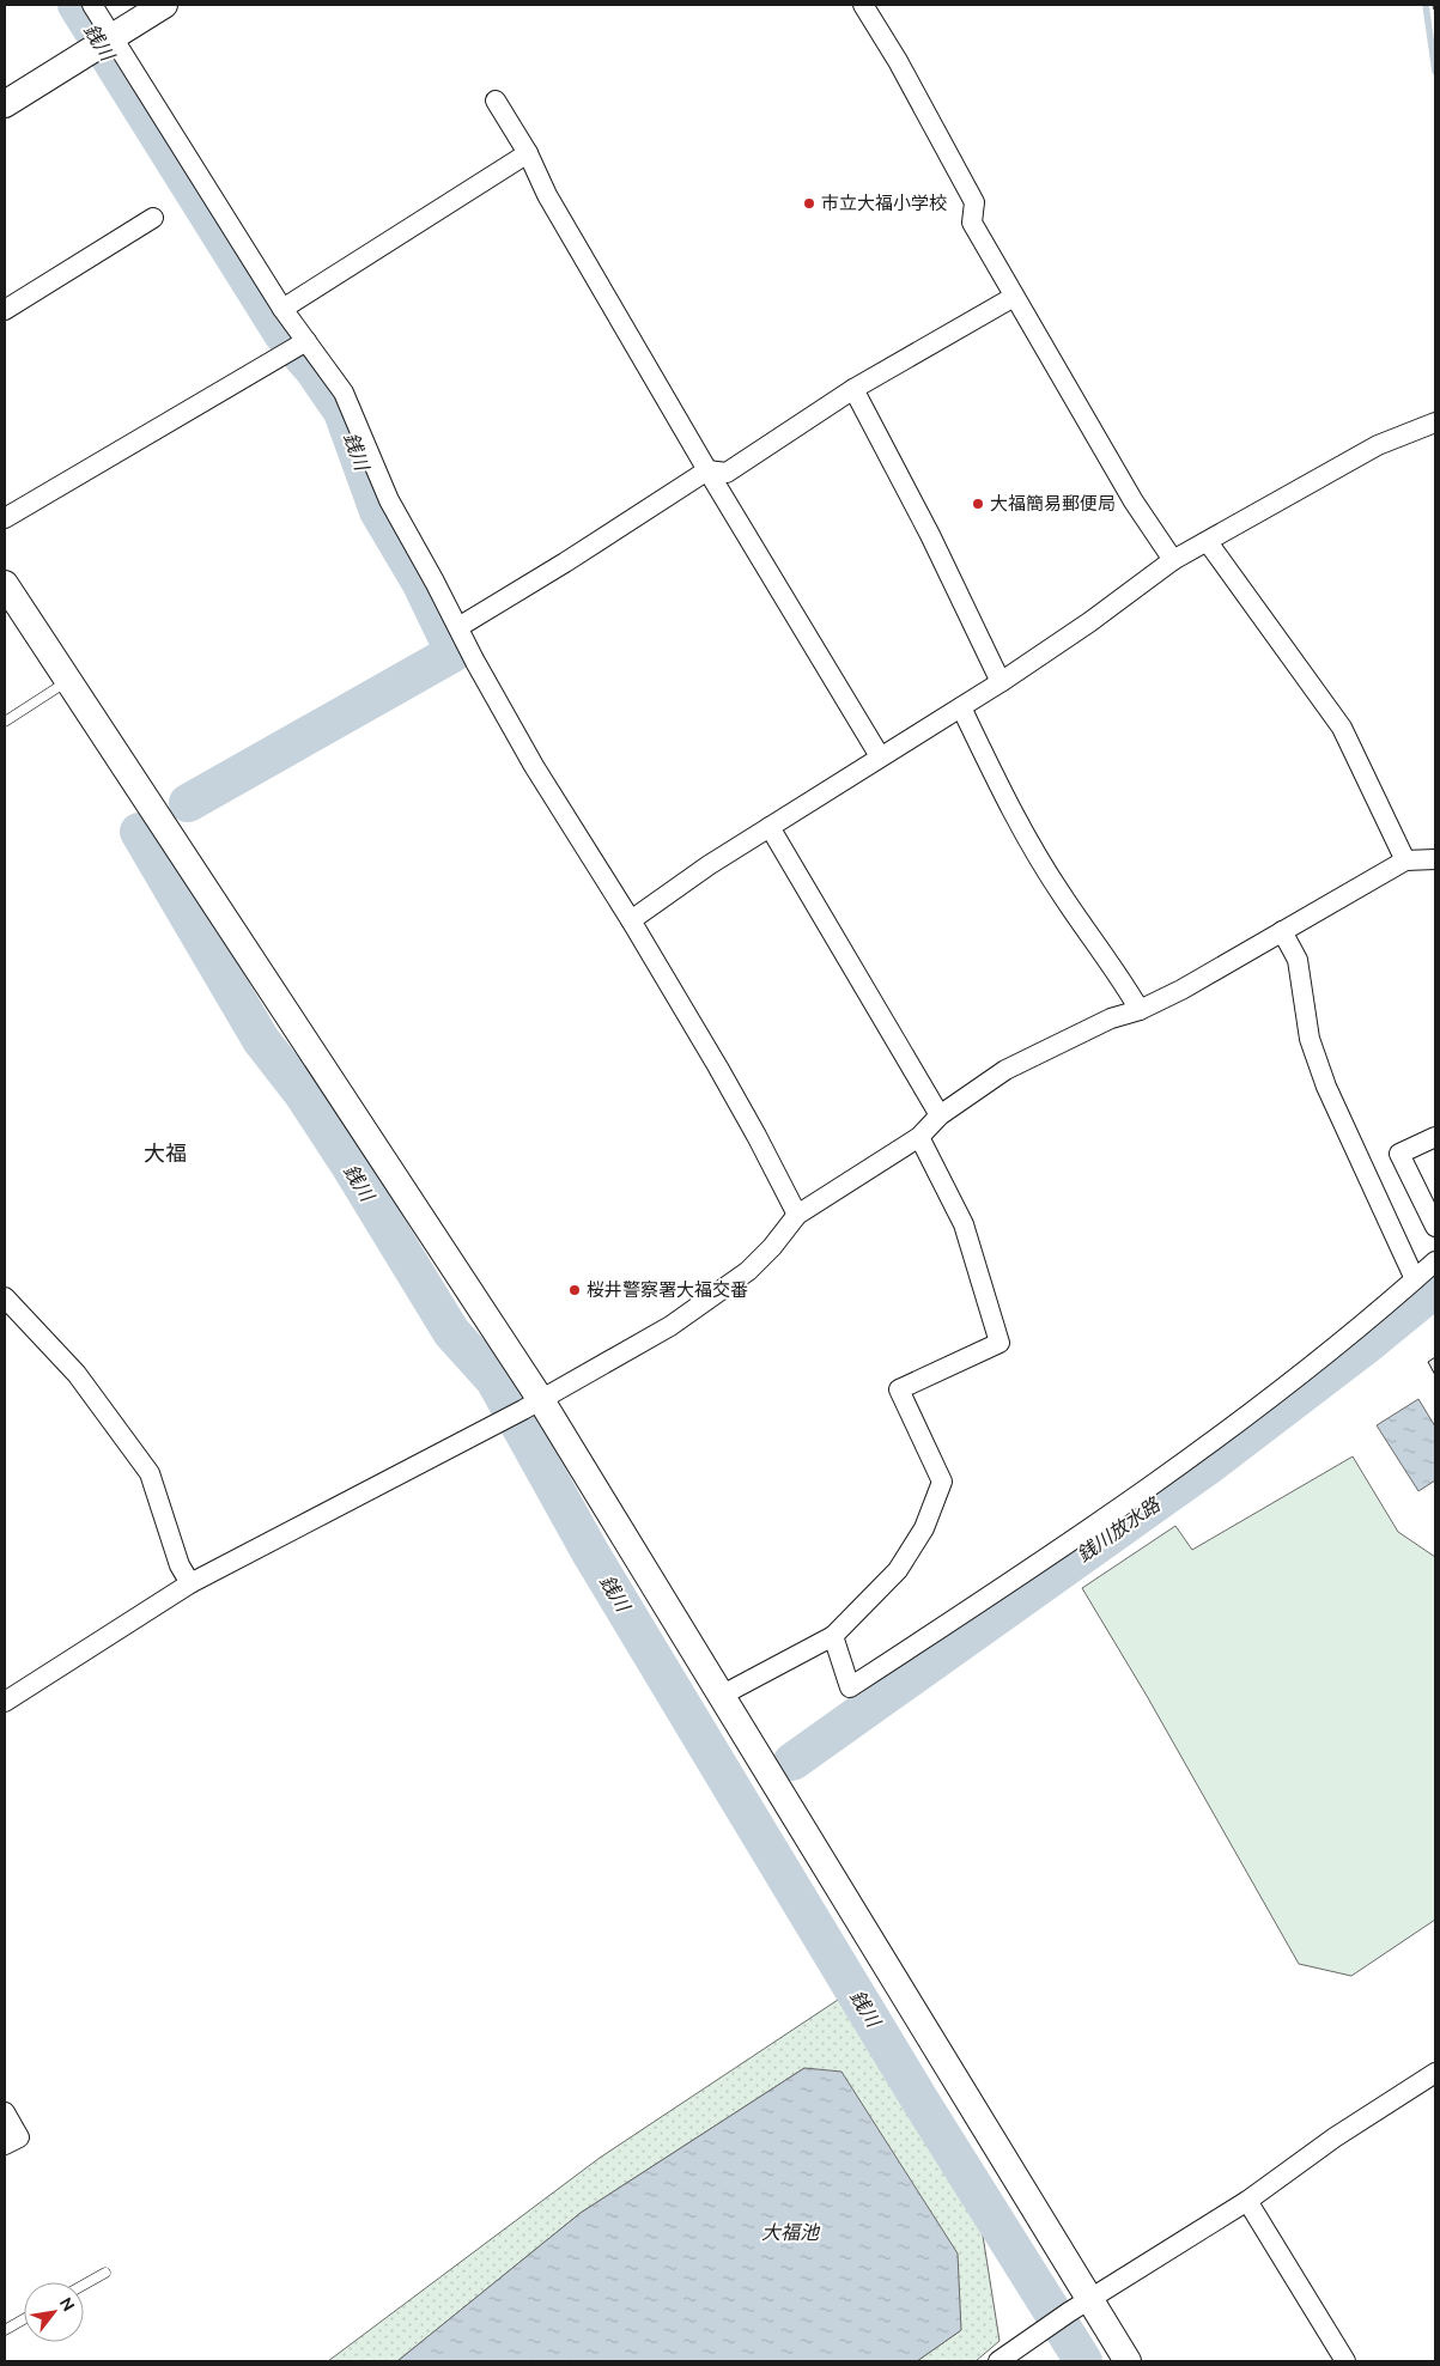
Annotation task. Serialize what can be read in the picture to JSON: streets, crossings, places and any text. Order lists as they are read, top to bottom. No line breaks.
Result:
{"districts":["大福"],"water":["銭川","銭川放水路","大福池"],"places":["市立大福小学校","大福簡易郵便局","桜井警察署大福交番"],"north":"top right"}
